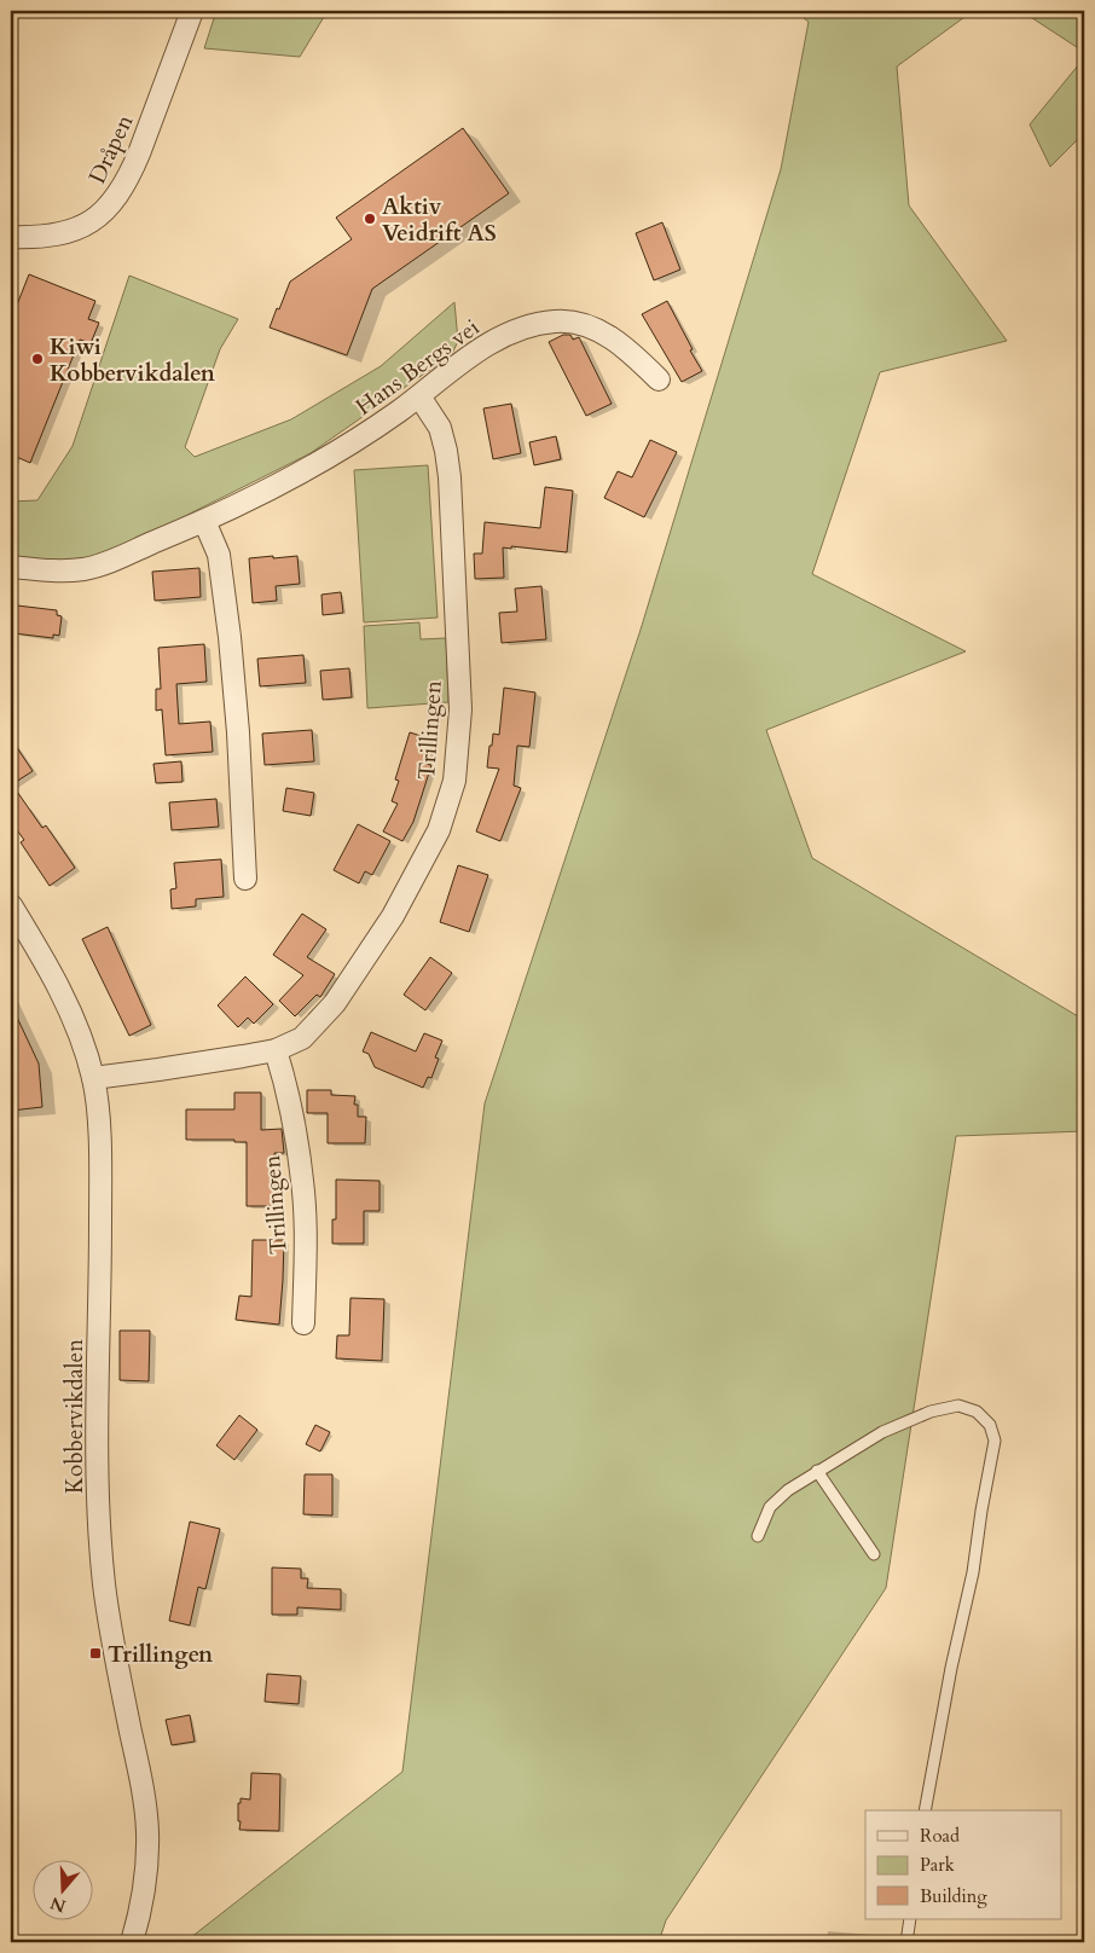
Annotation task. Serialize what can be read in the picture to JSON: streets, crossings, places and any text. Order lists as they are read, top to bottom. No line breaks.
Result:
{"streets":{"street":["Dråpen","Hans Bergs vei","Trillingen","Kobbervikdalen"]},"crossings":[["Hans Bergs vei","Trillingen"],["Trillingen","Kobbervikdalen"]],"places":{"other":["Aktiv Veidrift AS","Kiwi Kobbervikdalen"],"transit":["Trillingen"]},"legend":["Road","Park","Building"],"north":"bottom"}
